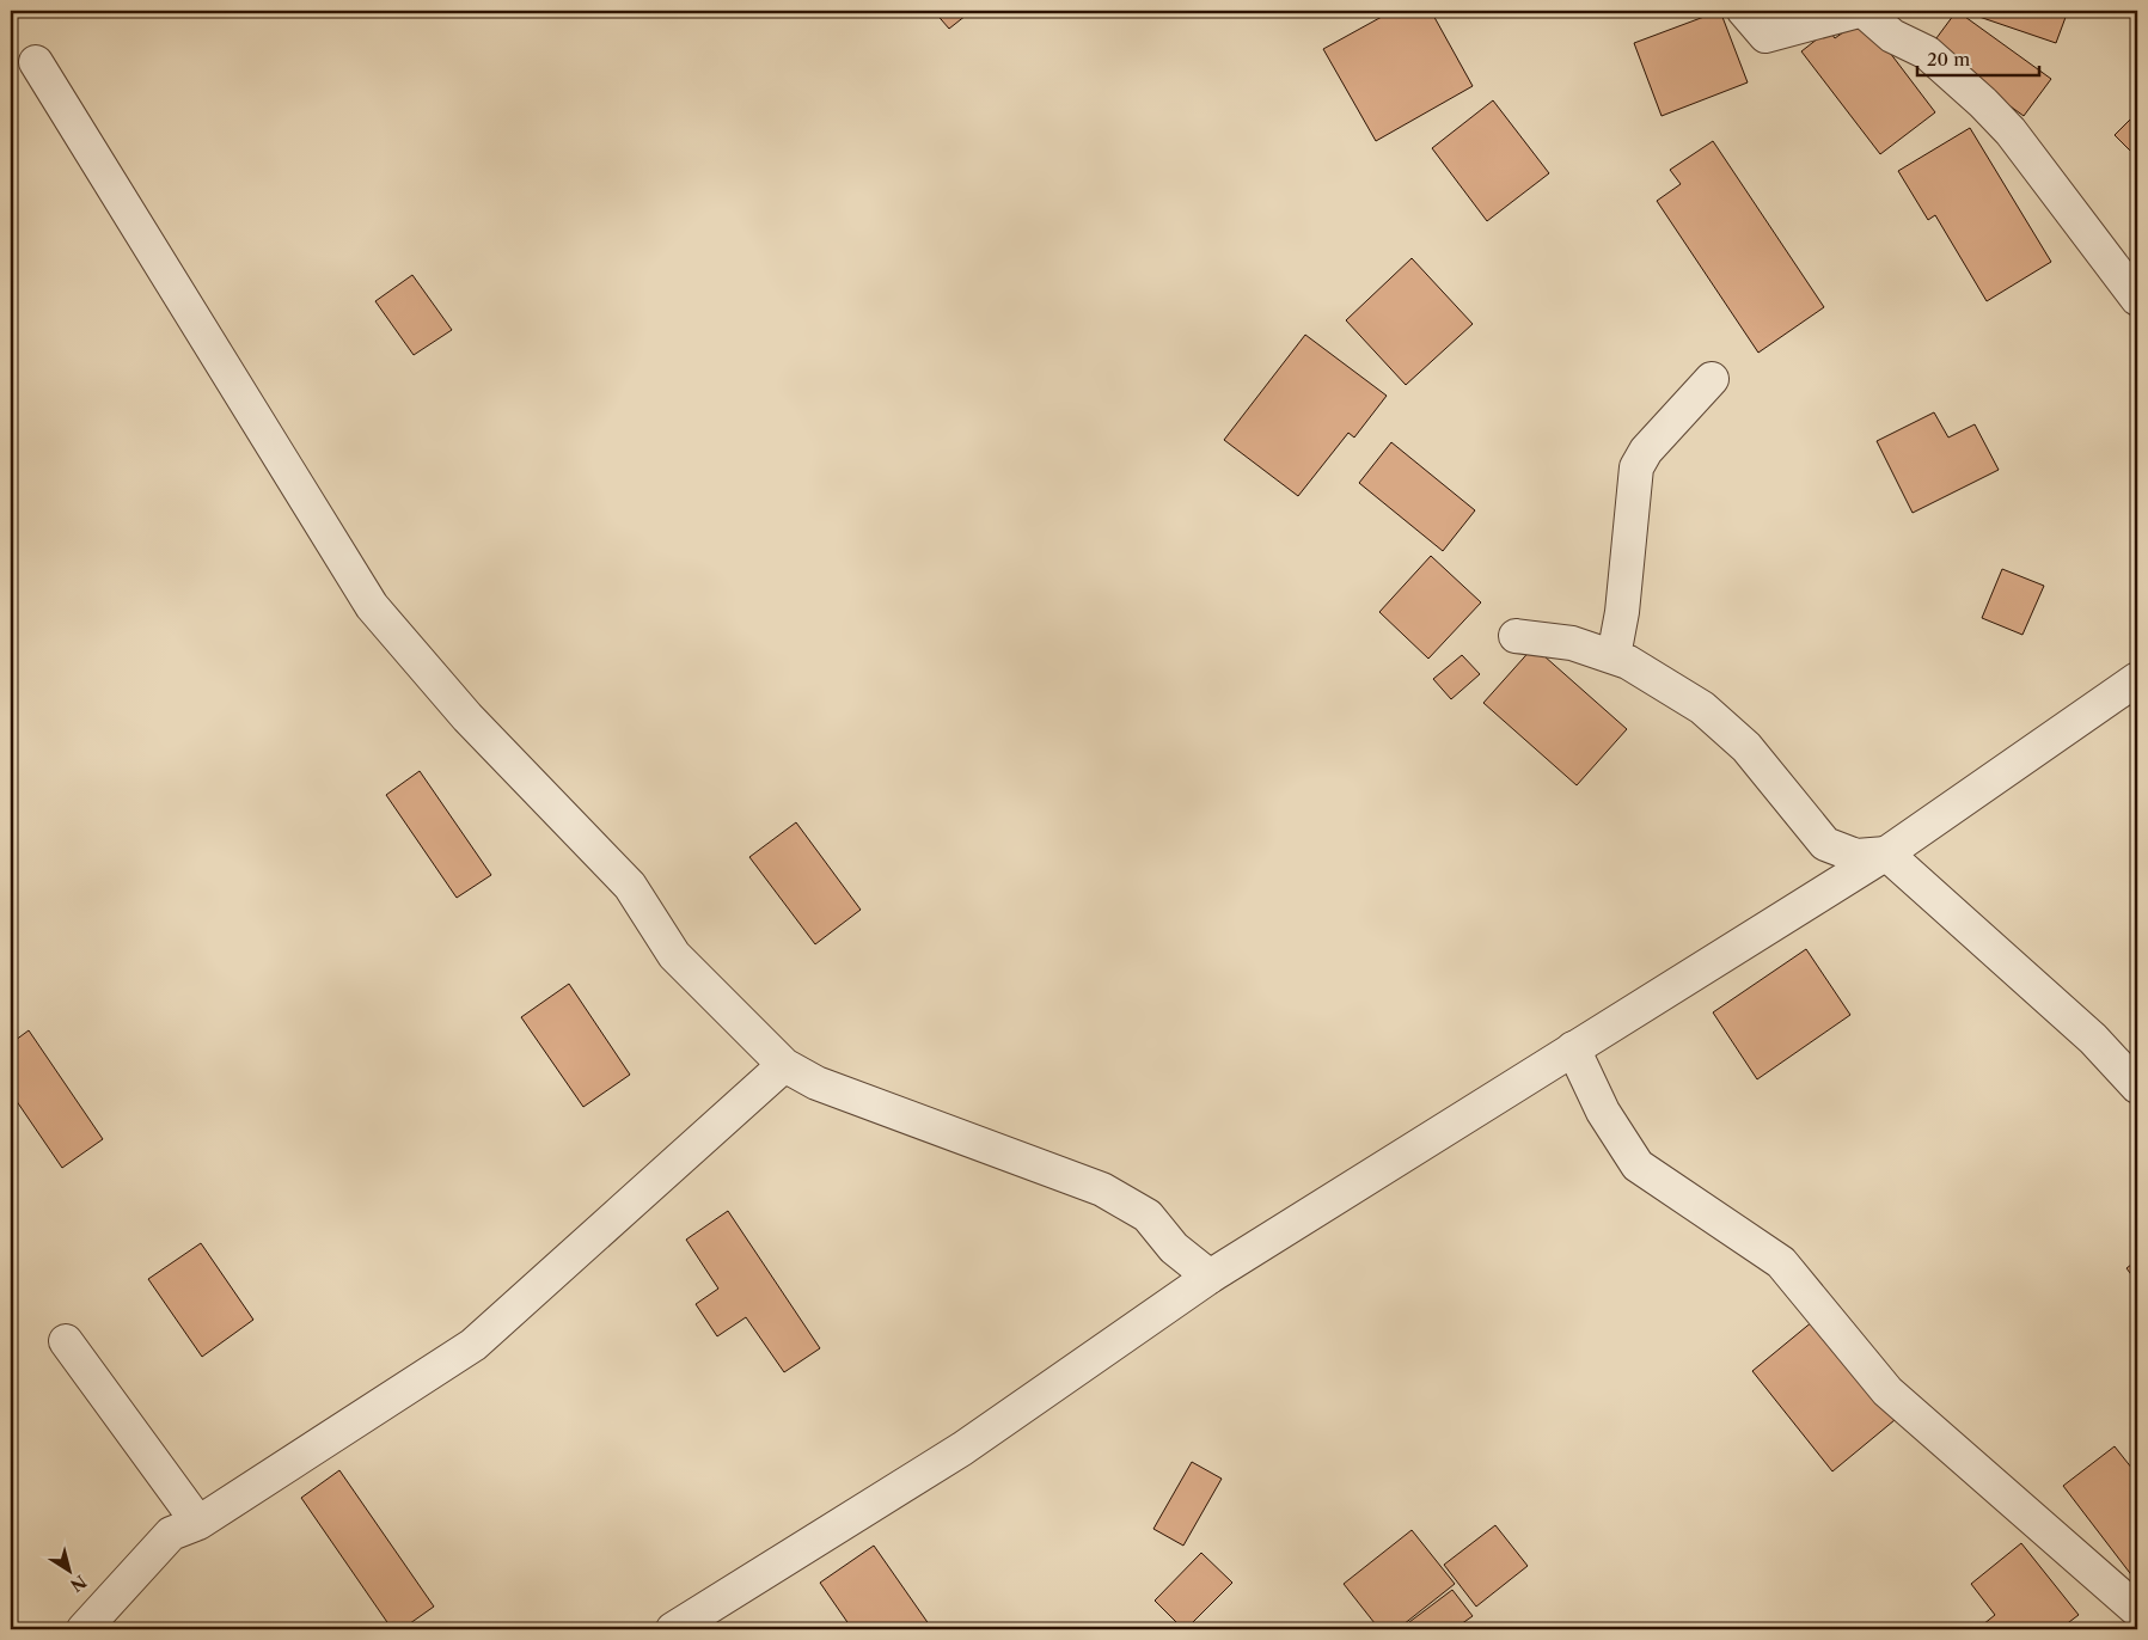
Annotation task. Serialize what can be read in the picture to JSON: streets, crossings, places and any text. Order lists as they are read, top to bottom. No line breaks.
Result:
{"scale_bar":"20 m","north":"bottom right"}
